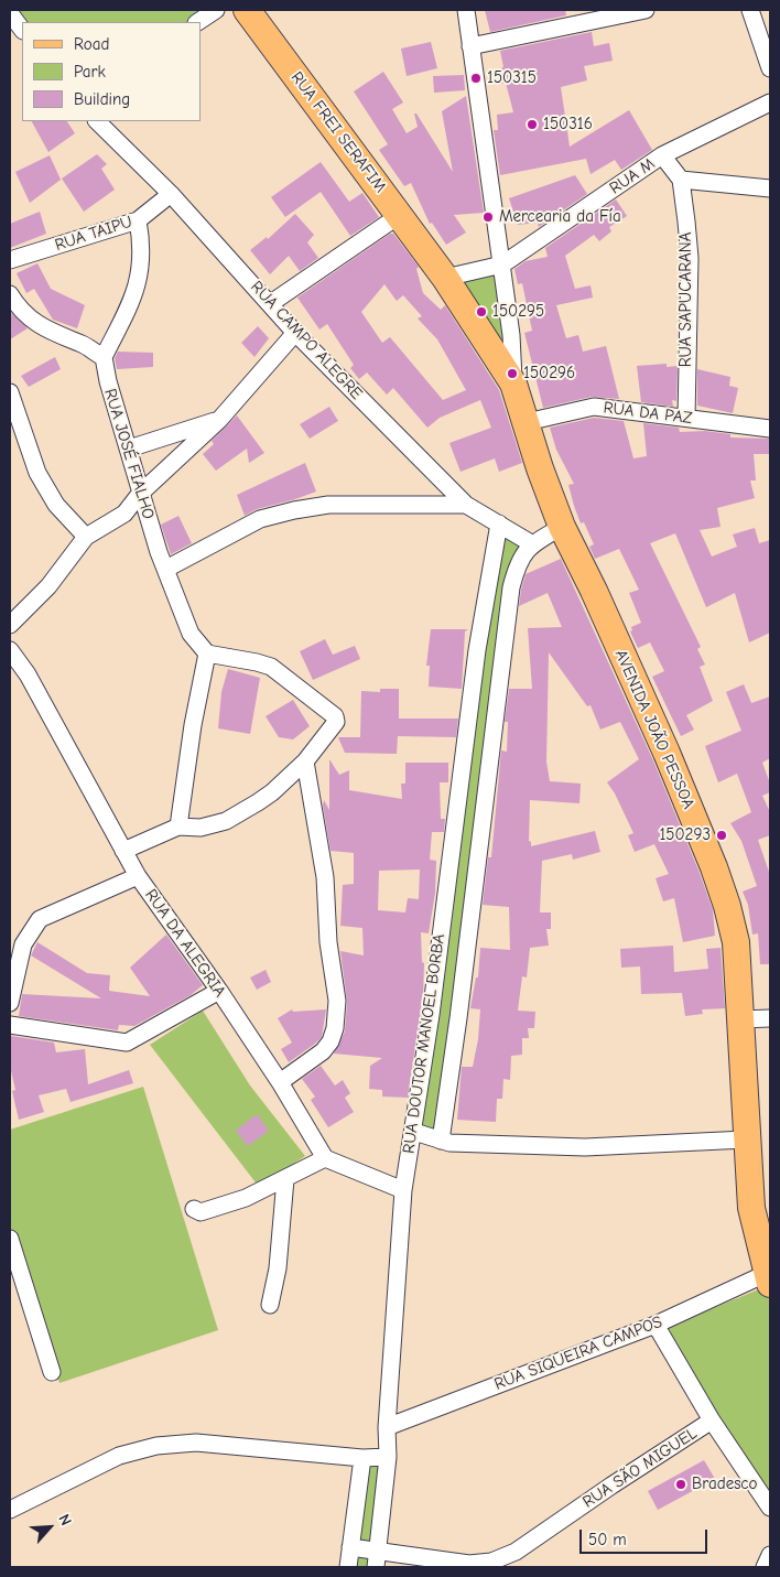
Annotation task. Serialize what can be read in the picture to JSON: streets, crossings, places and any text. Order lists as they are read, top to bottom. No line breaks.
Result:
{"streets":{"main road":["RUA FREI SERAFIM","AVENIDA JOÃO PESSOA"],"street":["RUA M","RUA TAIPU","RUA SAPUCARANA","RUA CAMPO ALEGRE","RUA DA PAZ","RUA JOSÉ FIALHO","RUA DA ALEGRIA","RUA DOUTOR MANOEL BORBA","RUA SIQUEIRA CAMPOS","RUA SÃO MIGUEL"]},"crossings":[["RUA FREI SERAFIM","AVENIDA JOÃO PESSOA"],["RUA TAIPU","RUA CAMPO ALEGRE"],["RUA SAPUCARANA","RUA DA PAZ"],["RUA CAMPO ALEGRE","RUA DOUTOR MANOEL BORBA"],["RUA DA PAZ","AVENIDA JOÃO PESSOA"],["AVENIDA JOÃO PESSOA","RUA SIQUEIRA CAMPOS"],["RUA DOUTOR MANOEL BORBA","RUA SIQUEIRA CAMPOS"],["RUA DOUTOR MANOEL BORBA","RUA SÃO MIGUEL"]],"places":["150315","150316","Mercearia da Fía","150295","150296","150293","Bradesco"],"legend":["Road","Park","Building"],"scale_bar":"50 m","north":"top right"}
